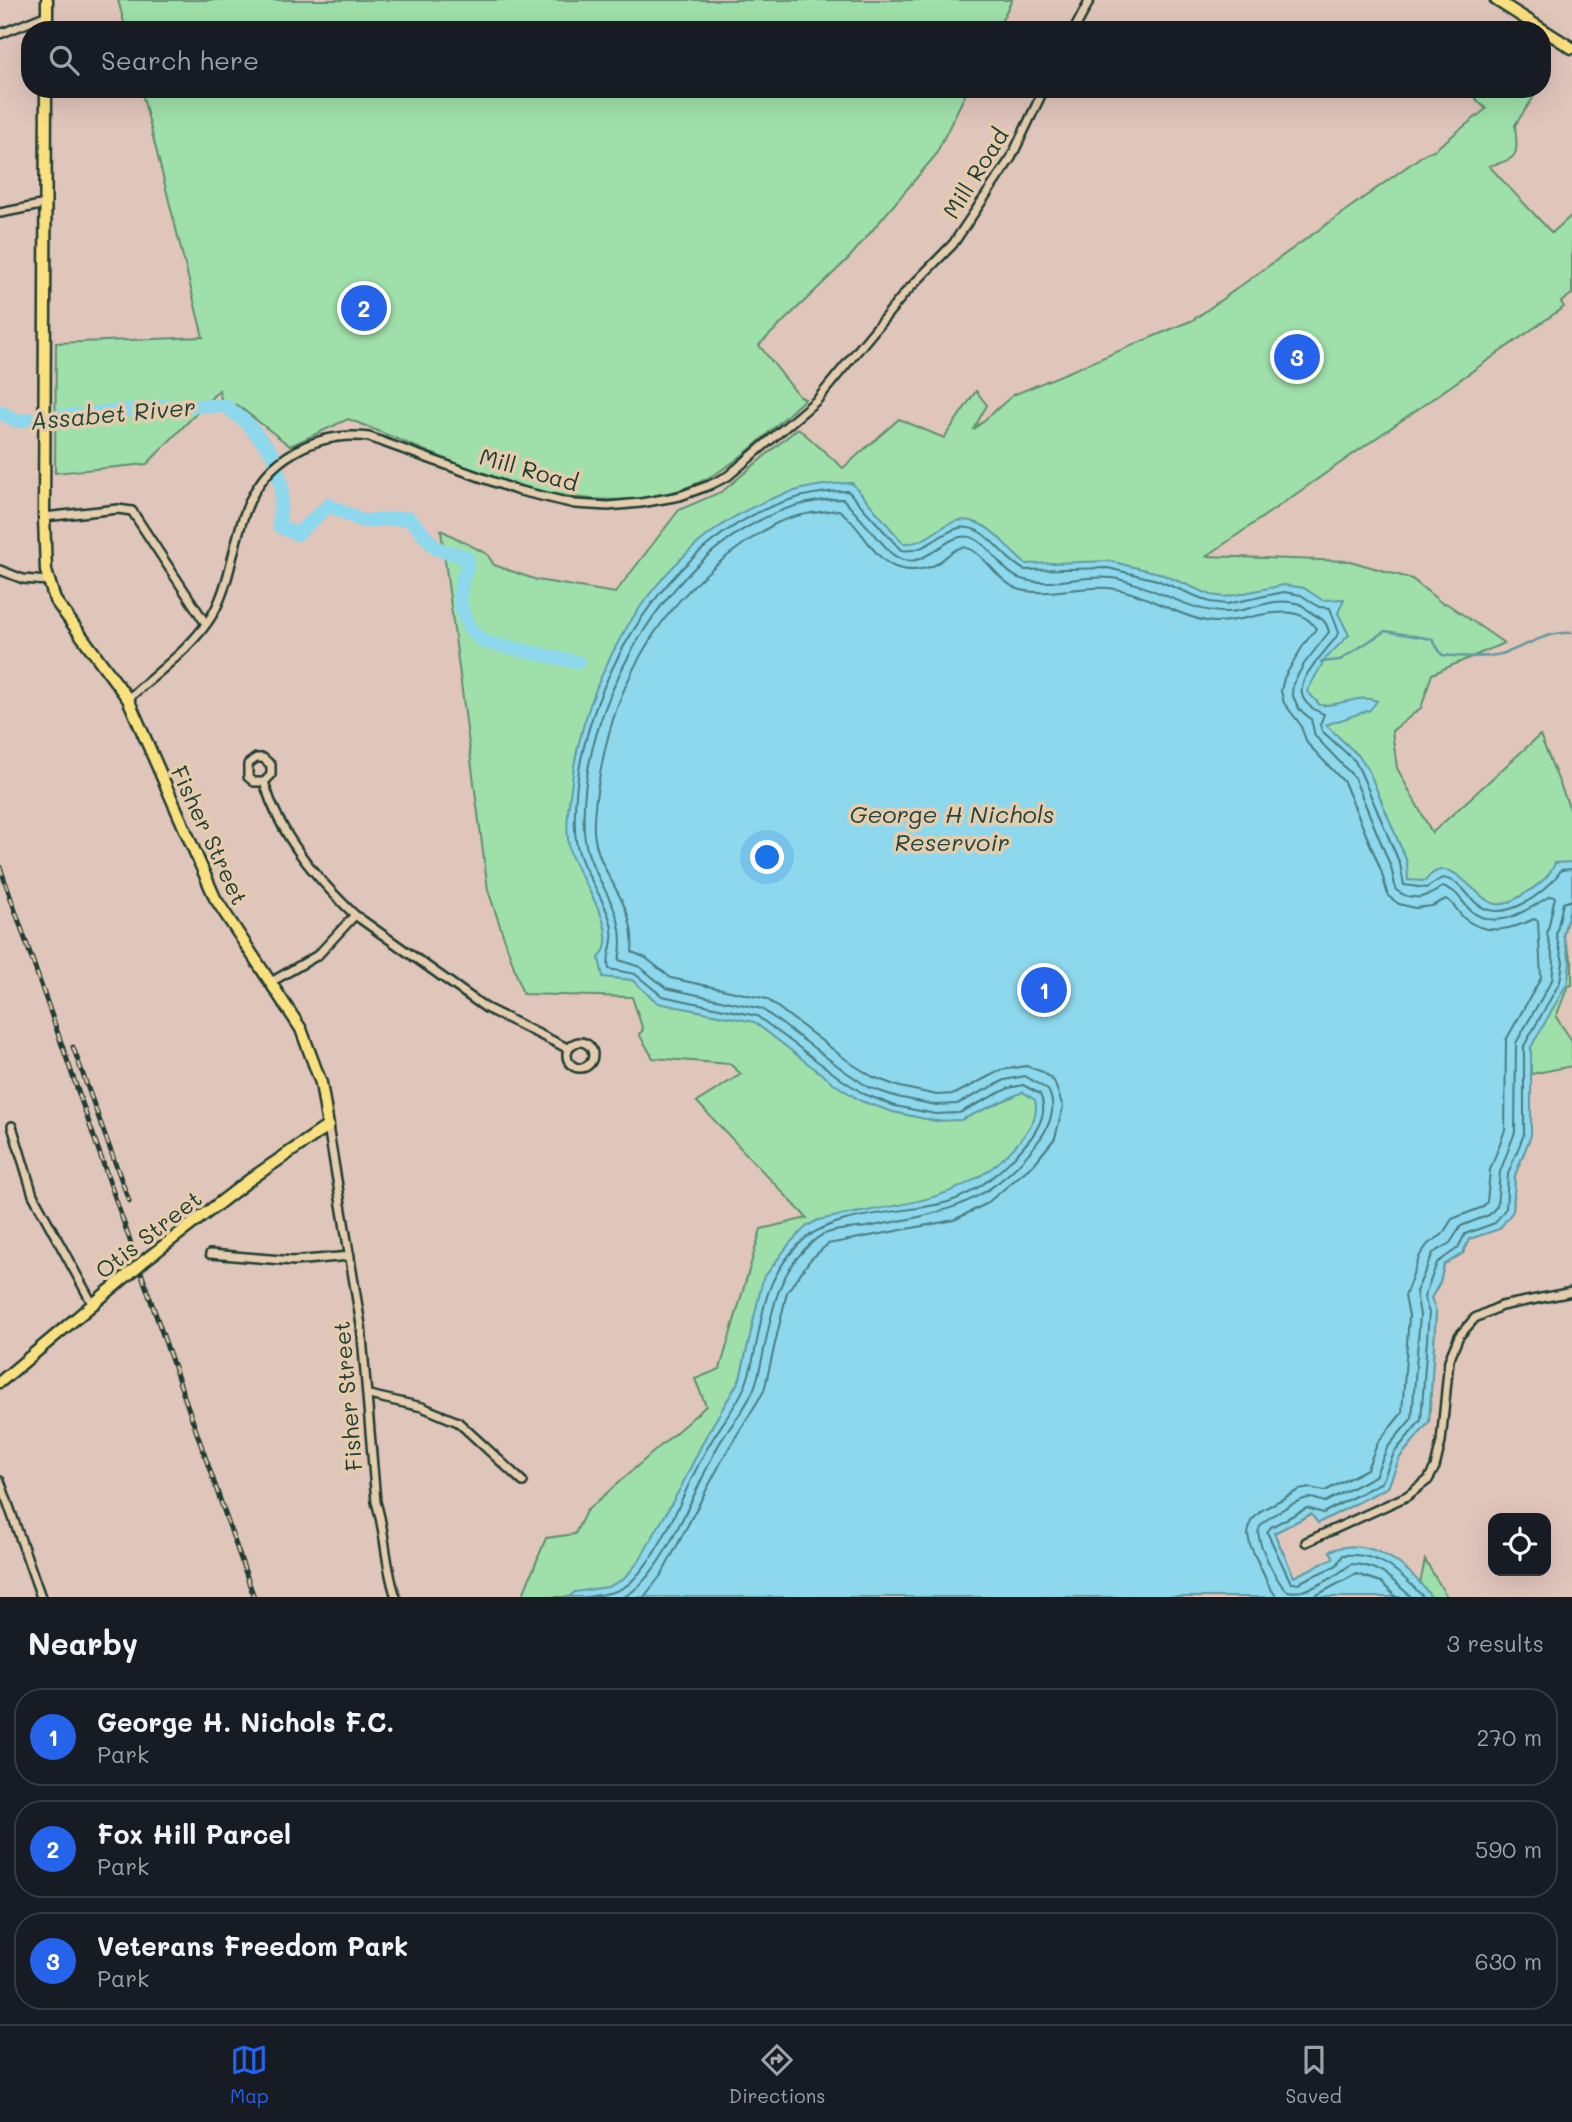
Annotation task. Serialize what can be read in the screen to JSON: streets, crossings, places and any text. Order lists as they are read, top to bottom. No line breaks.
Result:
{"streets":{"main road":["Fisher Street","Otis Street"],"street":["Mill Road"]},"crossings":[["Mill Road","Fisher Street"],["Fisher Street","Otis Street"]],"water":["Assabet River","George H Nichols Reservoir"],"page":{"search":"Search here","pins":["2","3","1"],"heading":["Nearby","3 results"],"list":[{"mark":"1","name":"George H. Nichols F.C.","note":"Park","value":"270 m"},{"mark":"2","name":"Fox Hill Parcel","note":"Park","value":"590 m"},{"mark":"3","name":"Veterans Freedom Park","note":"Park","value":"630 m"}],"nav":["Map","Directions","Saved"]}}
